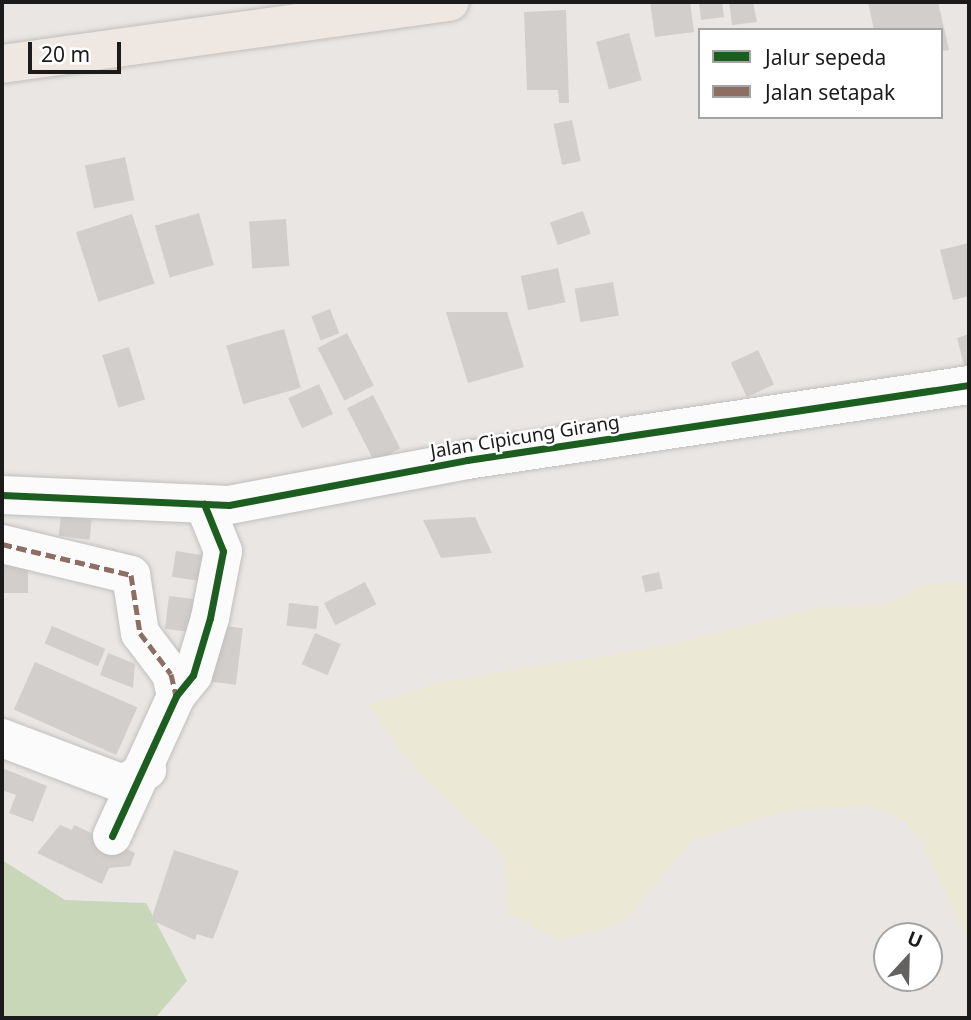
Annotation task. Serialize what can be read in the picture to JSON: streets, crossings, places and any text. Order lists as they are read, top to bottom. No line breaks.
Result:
{"streets":{"street":["Jalan Cipicung Girang"]},"legend":["Jalur sepeda","Jalan setapak"],"scale_bar":"20 m","north":"top"}
